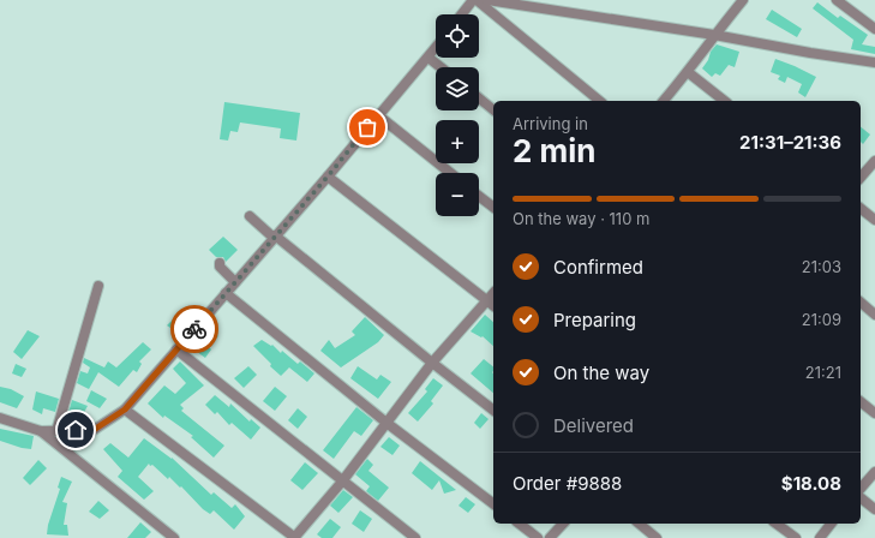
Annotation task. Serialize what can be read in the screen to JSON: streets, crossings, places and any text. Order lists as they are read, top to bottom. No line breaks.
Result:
{"page":{"map_buttons":["+","−"],"heading":["2 min","Arriving in","21:31–21:36"],"panel":["Order #9888","$18.08"],"bar":"On the way · 110 m","list":[["Confirmed","21:03"],["Preparing","21:09"],["On the way","21:21"],"Delivered"]}}
